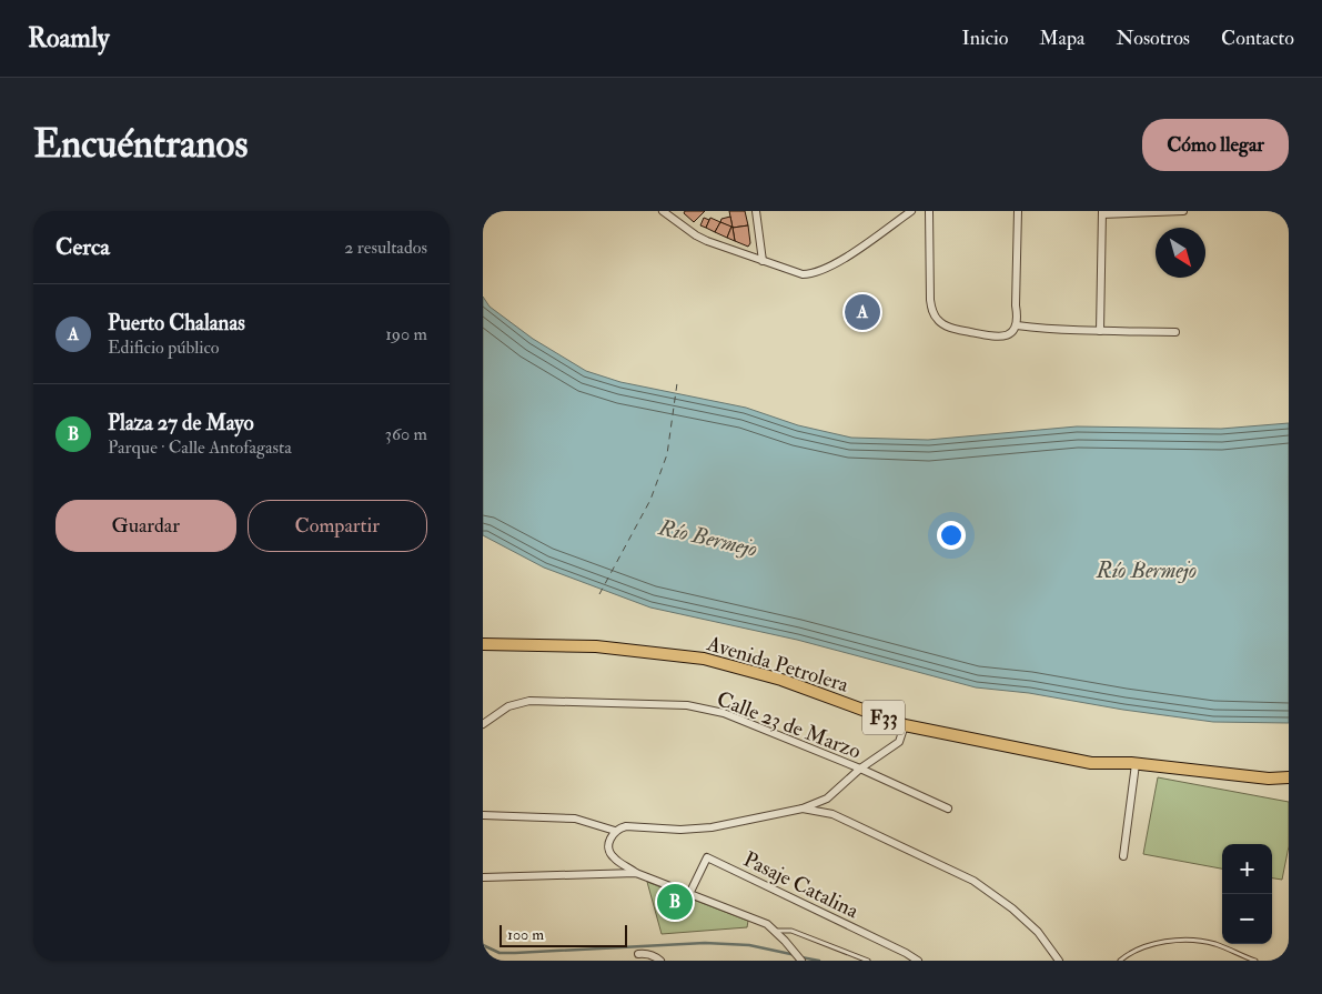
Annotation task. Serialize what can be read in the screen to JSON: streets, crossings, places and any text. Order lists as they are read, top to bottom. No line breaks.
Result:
{"streets":{"highway":["Avenida Petrolera","F33"],"street":["Calle 23 de Marzo","Pasaje Catalina"]},"water":["Río Bermejo"],"scale_bar":"100 m","north":"bottom right","page":{"header":"Roamly","nav":["Inicio","Mapa","Nosotros","Contacto"],"buttons":["Cómo llegar",["Guardar","Compartir"]],"title":"Encuéntranos","heading":["Cerca","2 resultados"],"list":[{"mark":"A","name":"Puerto Chalanas","note":"Edificio público","value":"190 m"},{"mark":"B","name":"Plaza 27 de Mayo","note":"Parque · Calle Antofagasta","value":"360 m"}],"pins":["A","B"],"map_buttons":["+","−"],"scale":"100 m"}}
